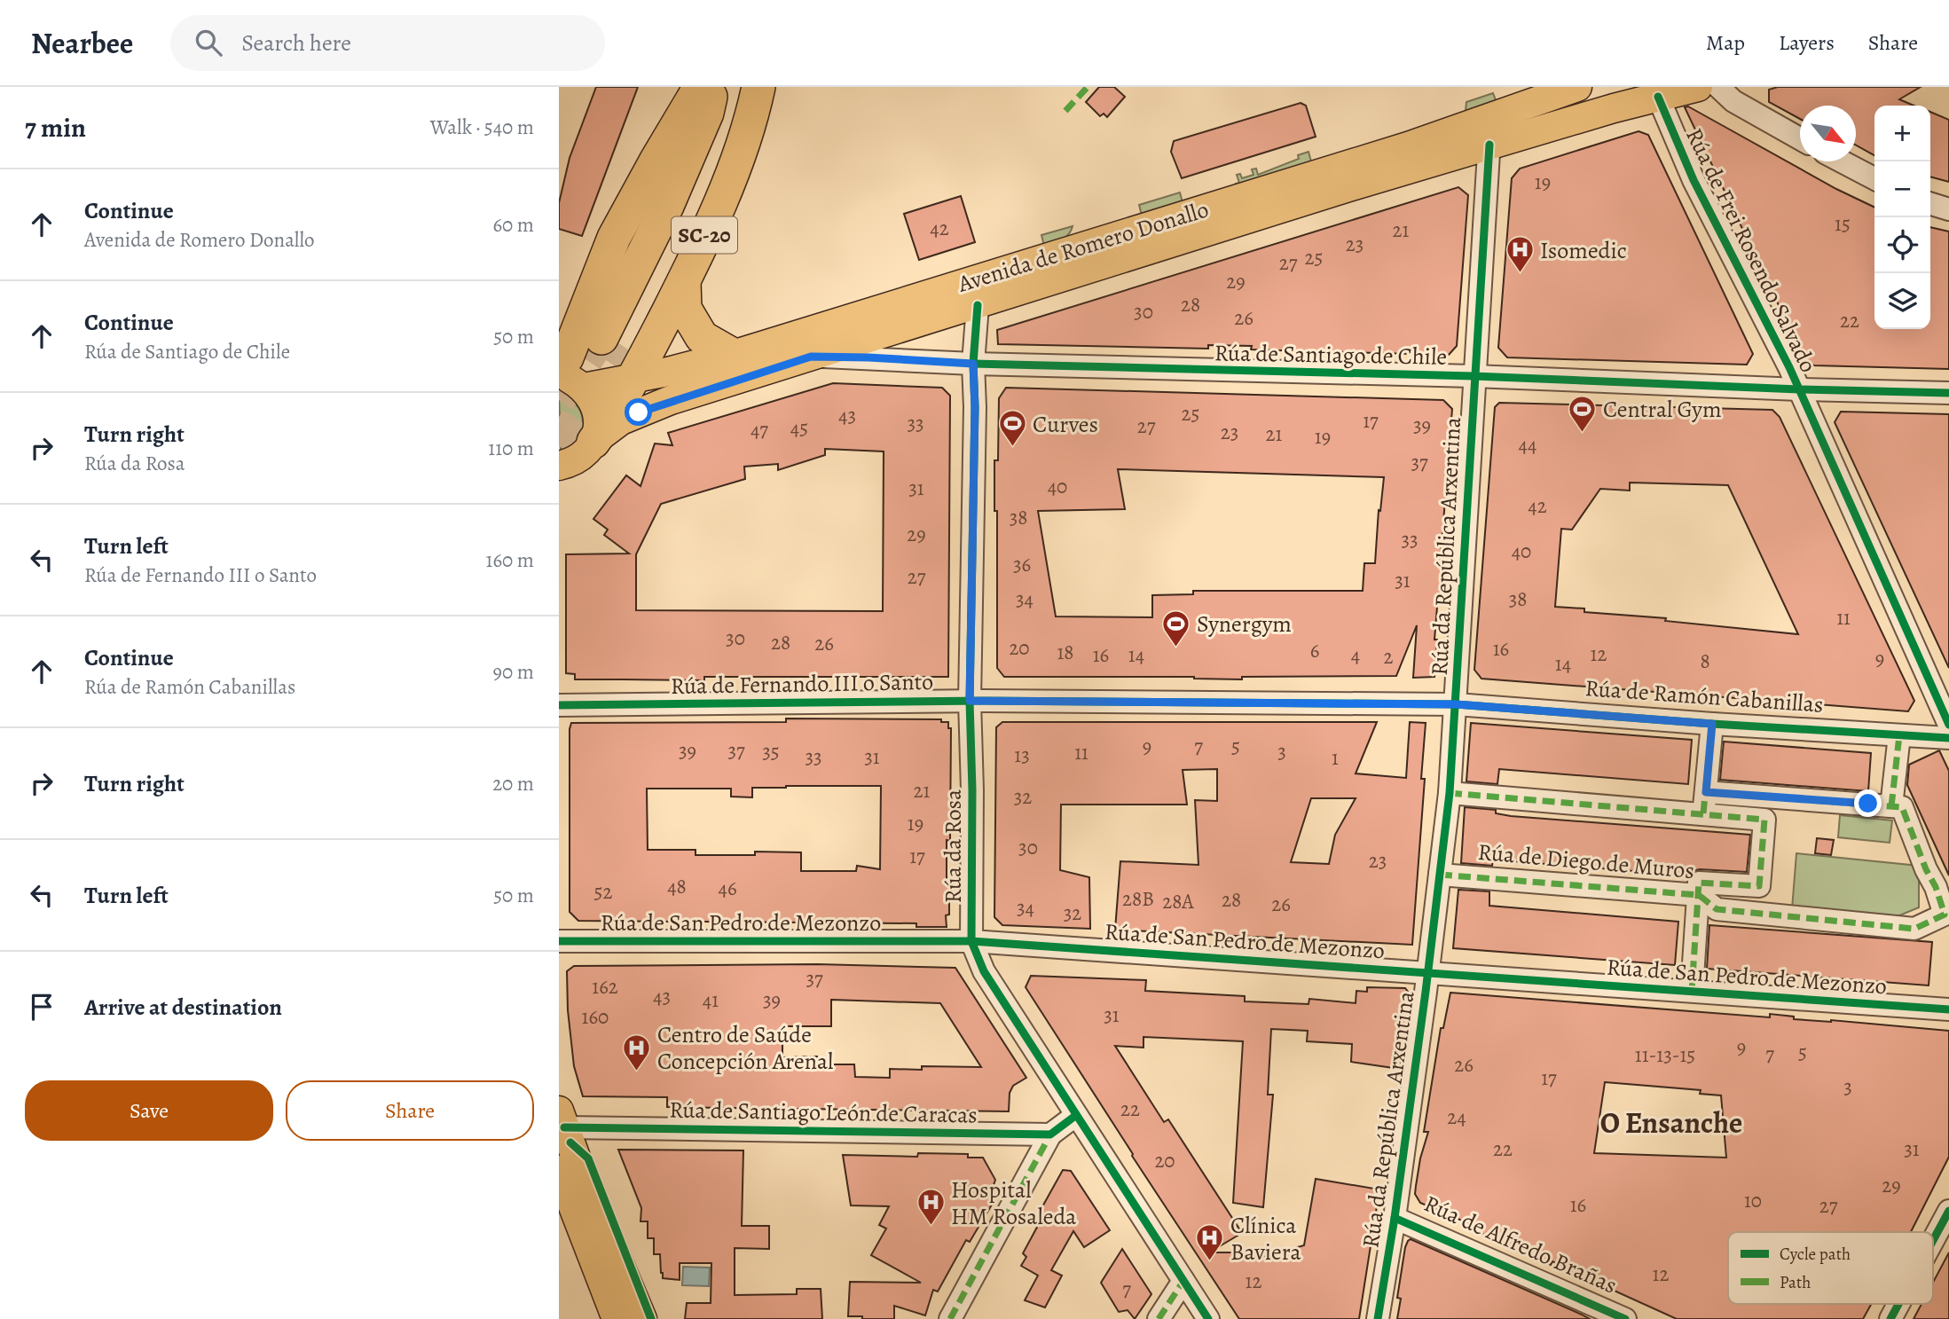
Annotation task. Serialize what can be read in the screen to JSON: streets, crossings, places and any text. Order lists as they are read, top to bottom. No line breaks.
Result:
{"streets":{"highway":["SC-20"],"main road":["Avenida de Romero Donallo"],"street":["Rúa de Frei Rosendo Salvado","Rúa de Santiago de Chile","Rúa da República Arxentina","Rúa de Fernando III o Santo","Rúa de Ramón Cabanillas","Rúa da Rosa","Rúa de Diego de Muros","Rúa de San Pedro de Mezonzo","Rúa de Santiago León de Caracas","Rúa de Alfredo Brañas"]},"crossings":[["SC-20","Avenida de Romero Donallo"],["Avenida de Romero Donallo","Rúa de Frei Rosendo Salvado"],["Avenida de Romero Donallo","Rúa de Santiago de Chile"],["Avenida de Romero Donallo","Rúa da República Arxentina"],["Avenida de Romero Donallo","Rúa da Rosa"],["Rúa de Frei Rosendo Salvado","Rúa de Santiago de Chile"],["Rúa de Santiago de Chile","Rúa da República Arxentina"],["Rúa de Santiago de Chile","Rúa da Rosa"],["Rúa da República Arxentina","Rúa de Fernando III o Santo"],["Rúa da República Arxentina","Rúa de Ramón Cabanillas"],["Rúa da República Arxentina","Rúa de Diego de Muros"],["Rúa da República Arxentina","Rúa de San Pedro de Mezonzo"],["Rúa da República Arxentina","Rúa de Alfredo Brañas"],["Rúa de Fernando III o Santo","Rúa de Ramón Cabanillas"],["Rúa de Fernando III o Santo","Rúa da Rosa"],["Rúa da Rosa","Rúa de San Pedro de Mezonzo"]],"districts":["O Ensanche"],"places":{"hospital":["Isomedic","Centro de Saúde Concepción Arenal","Hospital HM Rosaleda","Clínica Baviera"],"sports":["Central Gym","Curves","Synergym"]},"house_numbers":["19","15","42","21","23","25","27","29","28","30","26","22","25","43","17","33","39","27","45","47","23","21","19","44","37","40","31","42","38","29","33","40","36","27","31","34","38","11","30","28","26","20","16","6","18","12","16","14","4","2","9","8","14","9","7","5","39","37","35","3","11","13","33","31","1","21","32","19","30","17","23","48","46","52","28B","28","28A","26","34","32","37","162","43","41","39","31","160","9","5","7","11-13-15","26","17","3","22","24","22","31","20","29","10","16","27","12","12","7"],"legend":["Cycle path","Path"],"north":"bottom right","page":{"header":"Nearbee","search":"Search here","nav":["Map","Layers","Share"],"heading":["7 min","Walk · 540 m"],"map_buttons":["+","−"],"list":[["Continue","Avenida de Romero Donallo","60 m"],["Continue","Rúa de Santiago de Chile","50 m"],["Turn right","Rúa da Rosa","110 m"],["Turn left","Rúa de Fernando III o Santo","160 m"],["Continue","Rúa de Ramón Cabanillas","90 m"],["Turn right","20 m"],["Turn left","50 m"],"Arrive at destination"],"buttons":["Save","Share"]}}
